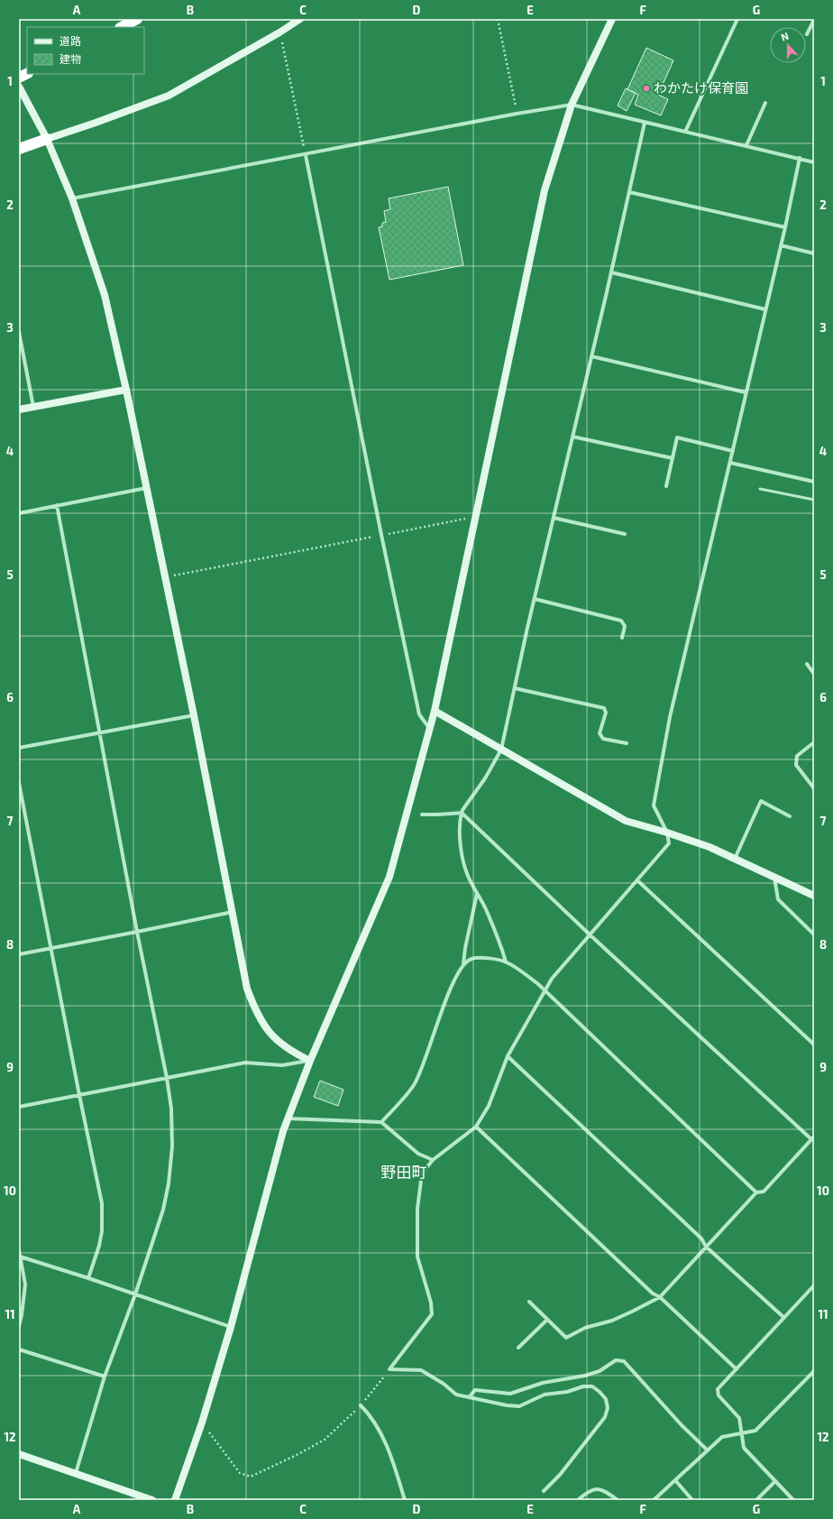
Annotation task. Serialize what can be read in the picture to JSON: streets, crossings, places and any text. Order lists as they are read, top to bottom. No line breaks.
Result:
{"districts":["野田町"],"places":["わかたけ保育園"],"legend":["道路","建物"],"north":"top","grid":{"columns":["A","B","C","D","E","F","G"],"rows":["1","2","3","4","5","6","7","8","9","10","11","12"]}}
